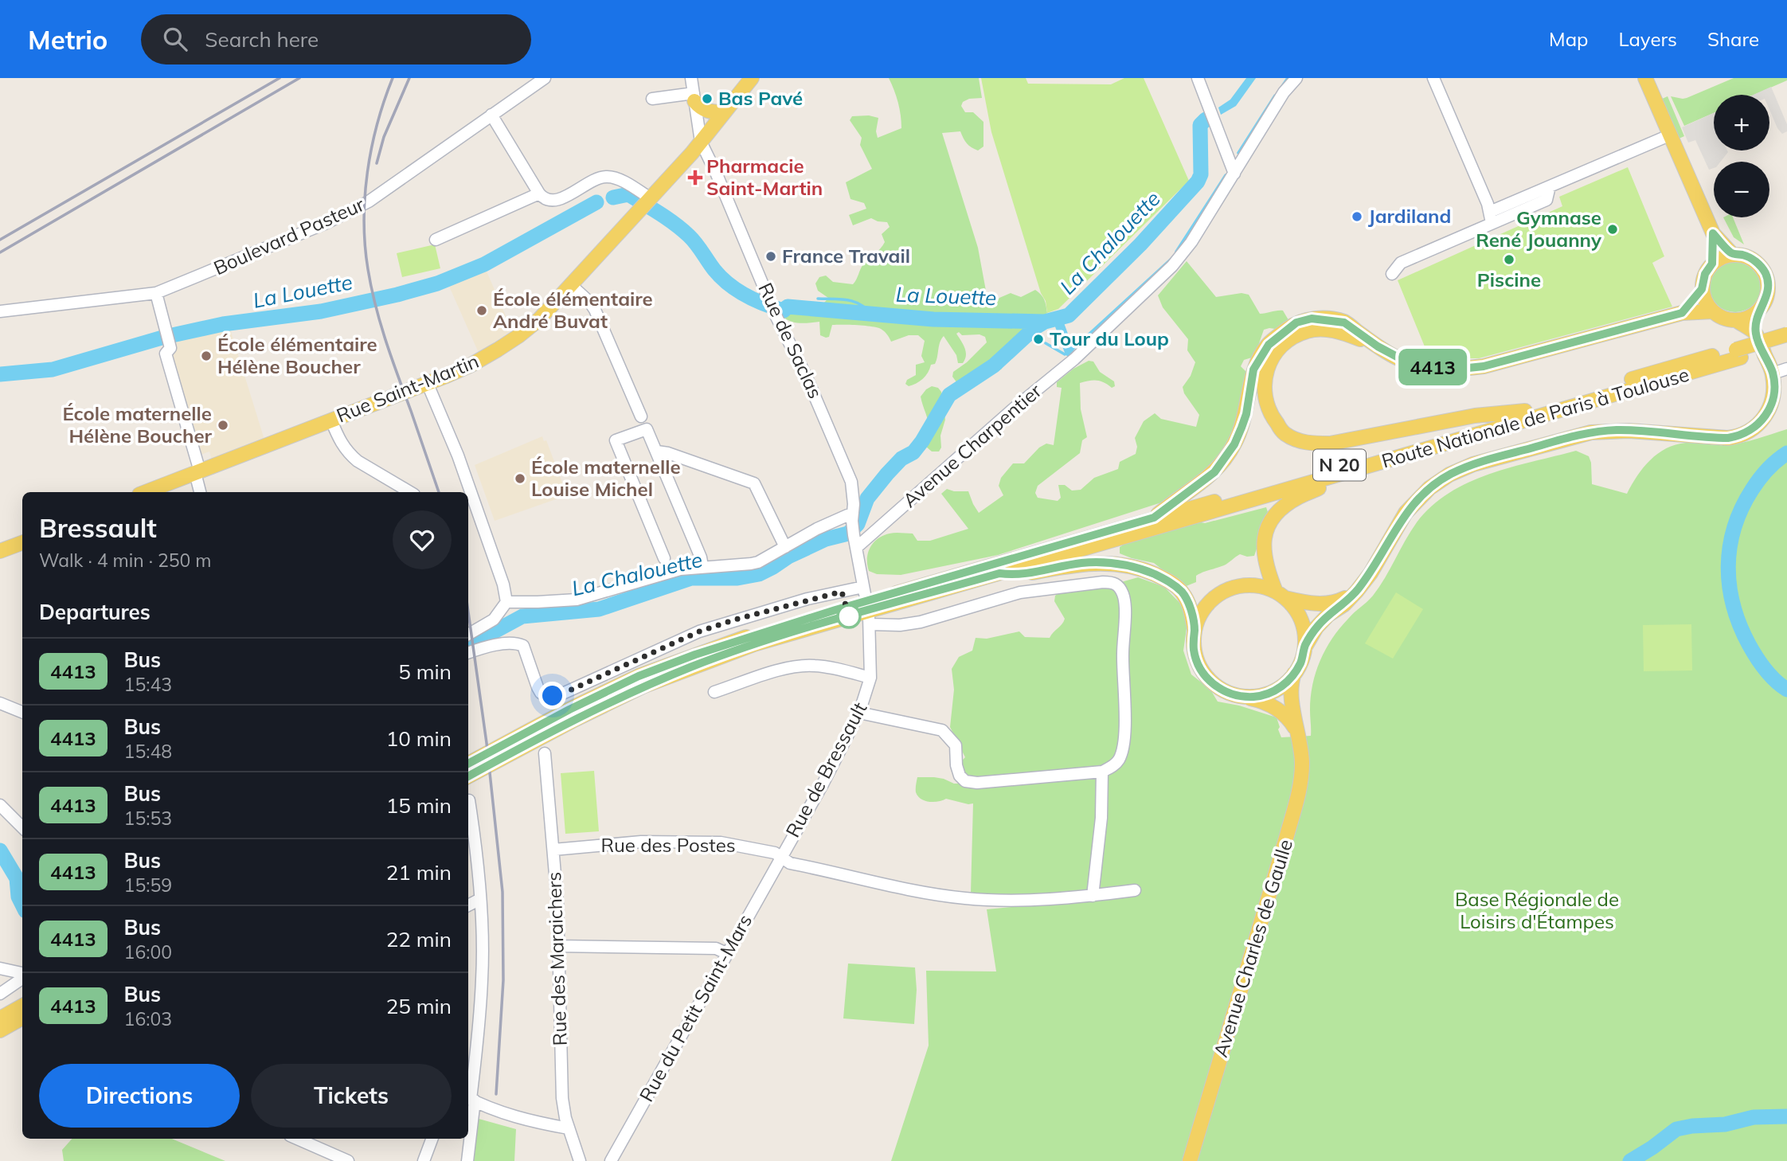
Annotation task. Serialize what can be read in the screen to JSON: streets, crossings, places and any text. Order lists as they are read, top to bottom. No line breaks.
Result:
{"streets":{"main road":["Rue Saint-Martin","Route Nationale de Paris à Toulouse","N 20","Avenue Charles de Gaulle"],"street":["Boulevard Pasteur","Rue de Saclas","Avenue Charpentier","Rue de Bressault","Rue des Postes","Rue des Maraichers","Rue du Petit Saint-Mars"]},"crossings":[["Rue de Saclas","Rue Saint-Martin"],["Rue de Bressault","Rue des Postes"],["Rue de Bressault","Rue du Petit Saint-Mars"],["Rue des Postes","Rue des Maraichers"],["Rue des Postes","Rue du Petit Saint-Mars"]],"water":["La Chalouette","La Louette"],"parks":["Base Régionale de Loisirs d'Étampes"],"places":{"other":["Bas Pavé","Jardiland","Gymnase René Jouanny","France Travail","Piscine","École élémentaire André Buvat","Tour du Loup","École élémentaire Hélène Boucher","École maternelle Hélène Boucher","École maternelle Louise Michel"],"health":["Pharmacie Saint-Martin"]},"lines":["bus line 4413"],"page":{"header":"Metrio","search":"Search here","nav":["Map","Layers","Share"],"on_map":"4413","map_buttons":["+","−"],"heading":[["Bressault","Walk · 4 min · 250 m"],"Departures"],"list":[{"mark":"4413","name":"Bus","note":"15:43","value":"5 min"},{"mark":"4413","name":"Bus","note":"15:48","value":"10 min"},{"mark":"4413","name":"Bus","note":"15:53","value":"15 min"},{"mark":"4413","name":"Bus","note":"15:59","value":"21 min"},{"mark":"4413","name":"Bus","note":"16:00","value":"22 min"},{"mark":"4413","name":"Bus","note":"16:03","value":"25 min"}],"buttons":["Directions","Tickets"]}}
